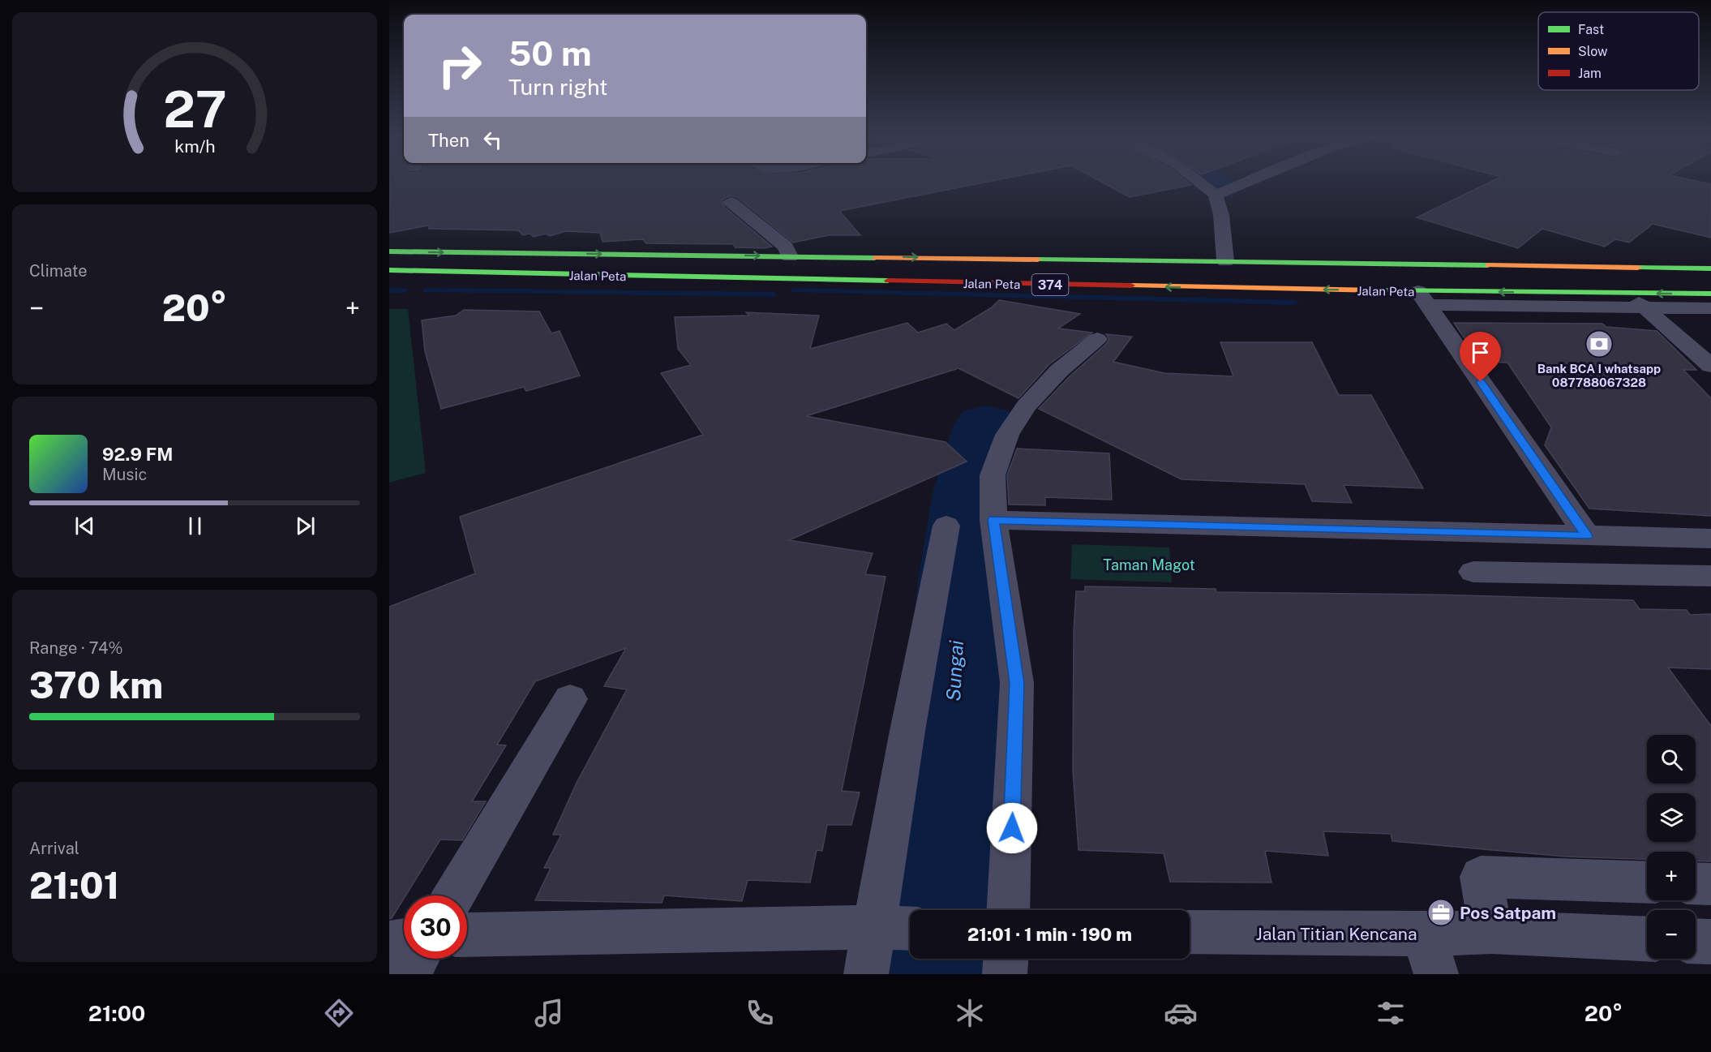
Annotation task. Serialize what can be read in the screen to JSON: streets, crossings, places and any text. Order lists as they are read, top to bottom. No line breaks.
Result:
{"streets":{"main road":["Jalan Peta","374"],"street":["Jalan Titian Kencana"]},"water":["Sungai"],"parks":["Taman Magot"],"places":{"bank":["Bank BCA I whatsapp 087788067328"],"office":["Pos Satpam"]},"legend":["Fast","Slow","Jam"],"page":{"turn":["50 m","Turn right"],"then":"Then","tile":["Climate",["Range · 74%","370 km"],["Arrival","21:01"]],"heat":["−","20°","+"],"song":["92.9 FM","Music"],"map_buttons":["+","−"],"limit":"30","trip":"21:01 · 1 min · 190 m","tabs":["21:00","20°"],"gauge":["27","km/h"]}}
